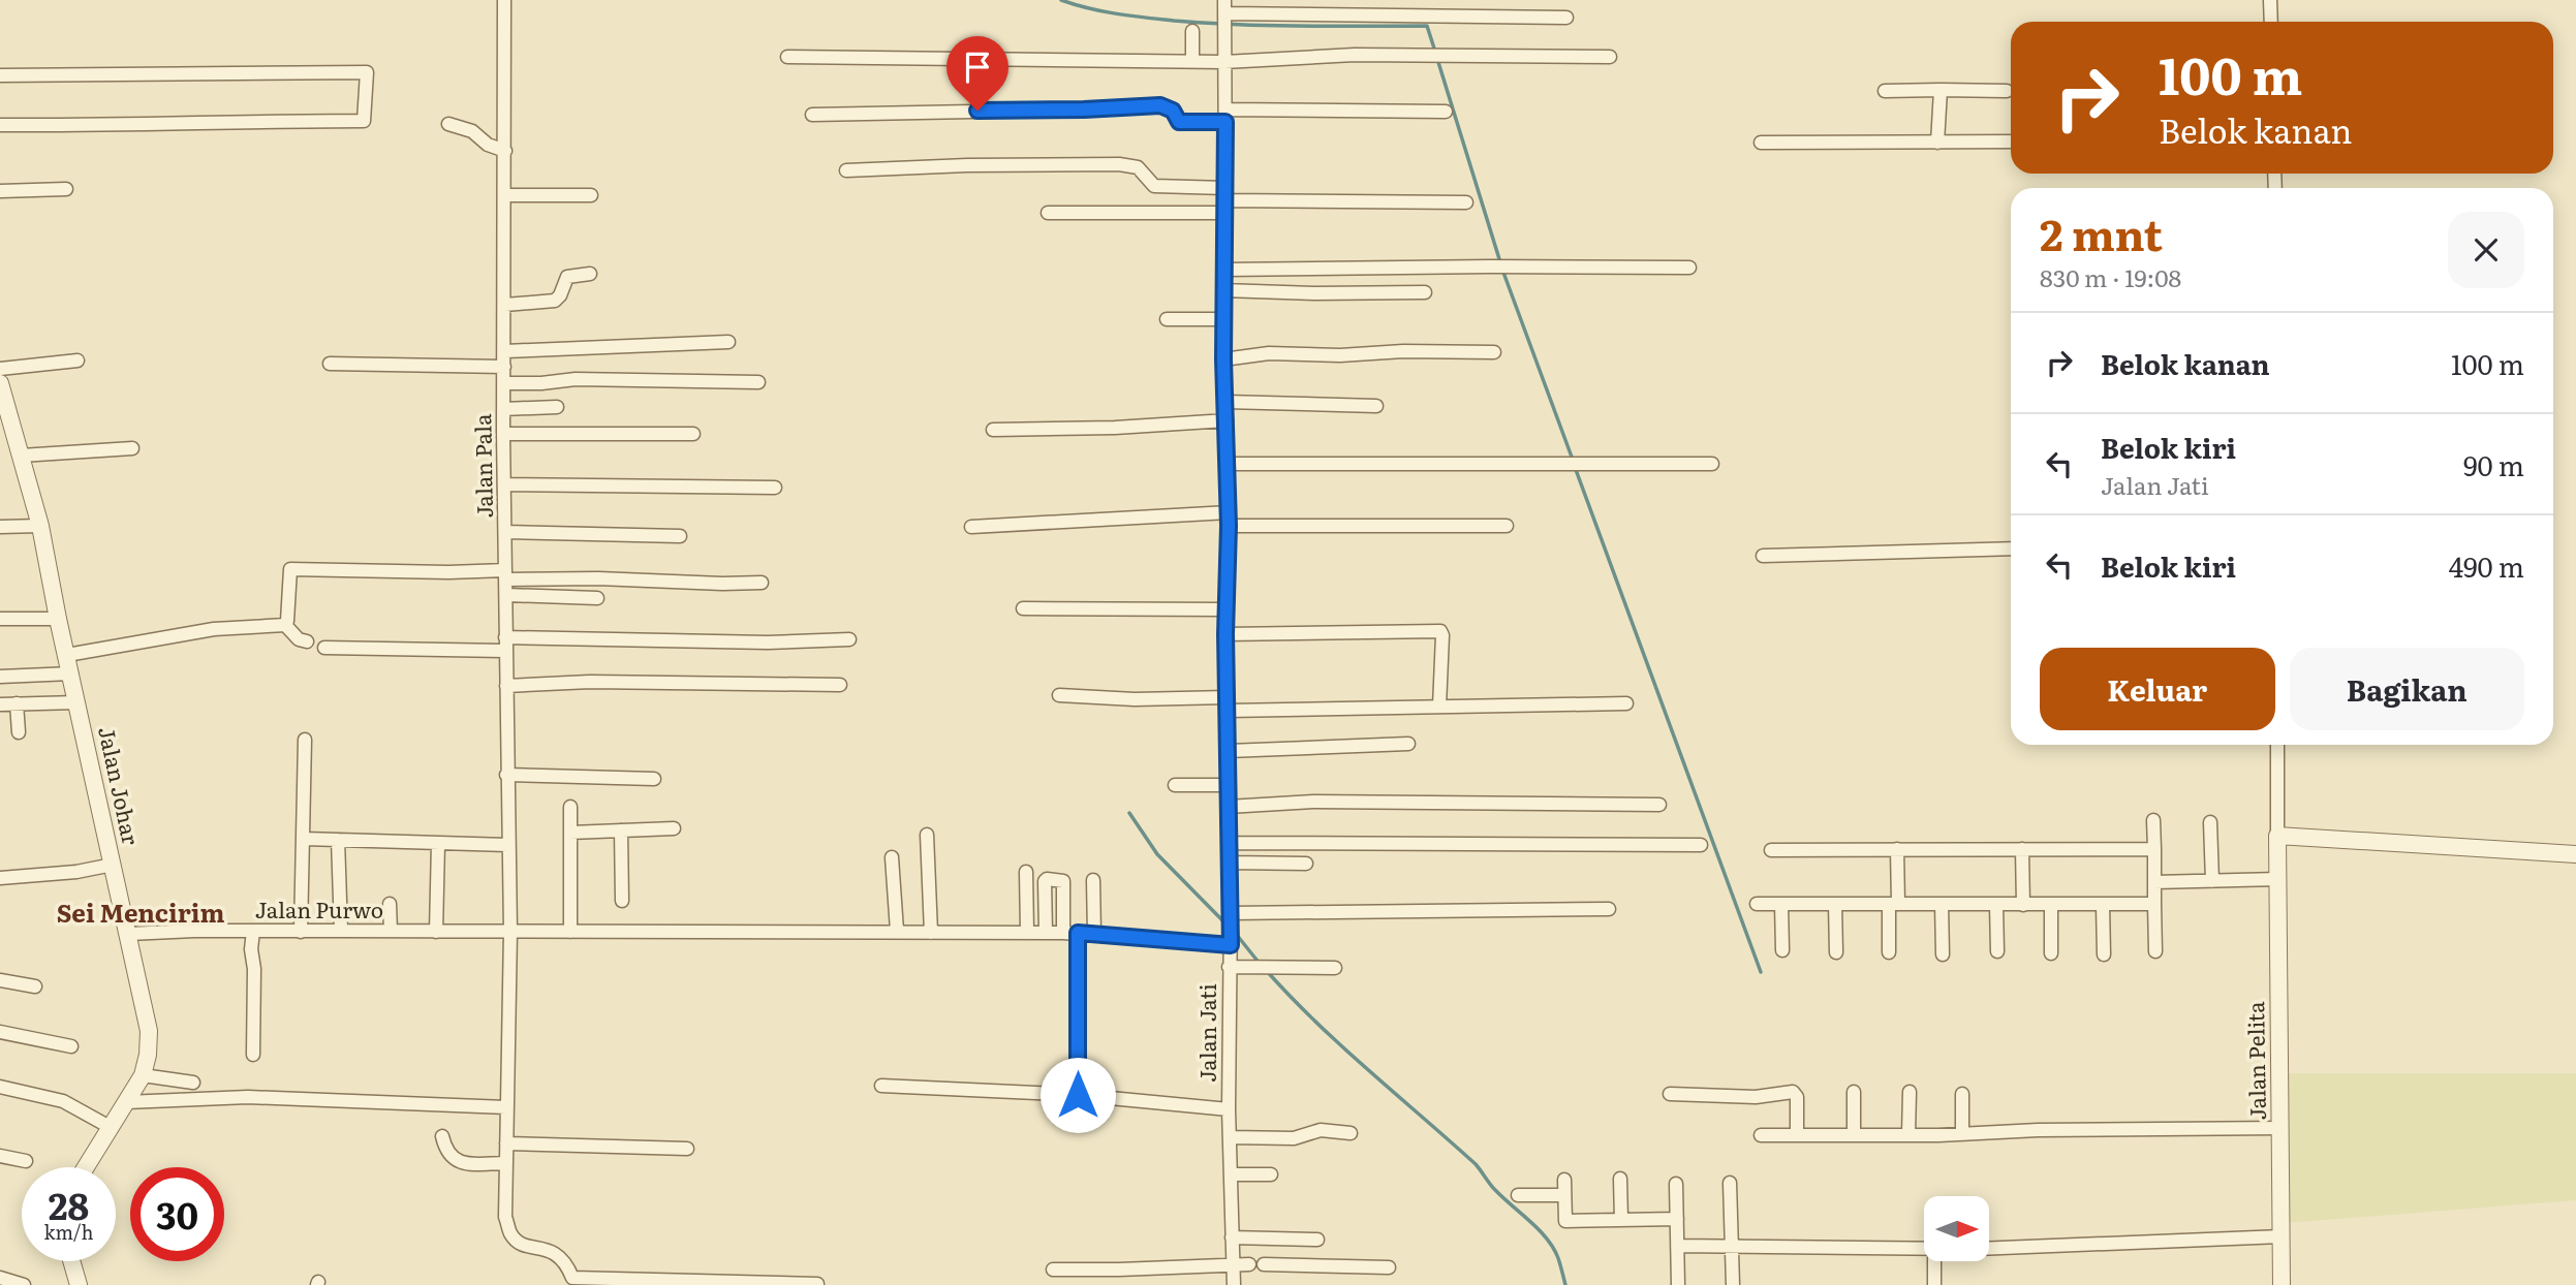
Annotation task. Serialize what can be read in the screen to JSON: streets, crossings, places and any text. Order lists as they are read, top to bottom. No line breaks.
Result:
{"streets":{"street":["Jalan Pala","Jalan Johar","Jalan Purwo","Jalan Jati","Jalan Pelita"]},"crossings":[["Jalan Pala","Jalan Purwo"],["Jalan Johar","Jalan Purwo"],["Jalan Purwo","Jalan Jati"]],"districts":["Sei Mencirim"],"north":"right","page":{"turn":["100 m","Belok kanan"],"heading":["2 mnt","830 m · 19:08"],"list":[{"name":"Belok kanan","value":"100 m"},{"name":"Belok kiri","note":"Jalan Jati","value":"90 m"},{"name":"Belok kiri","value":"490 m"}],"buttons":["Keluar","Bagikan"],"speed":"28 km/h","limit":"30"}}
